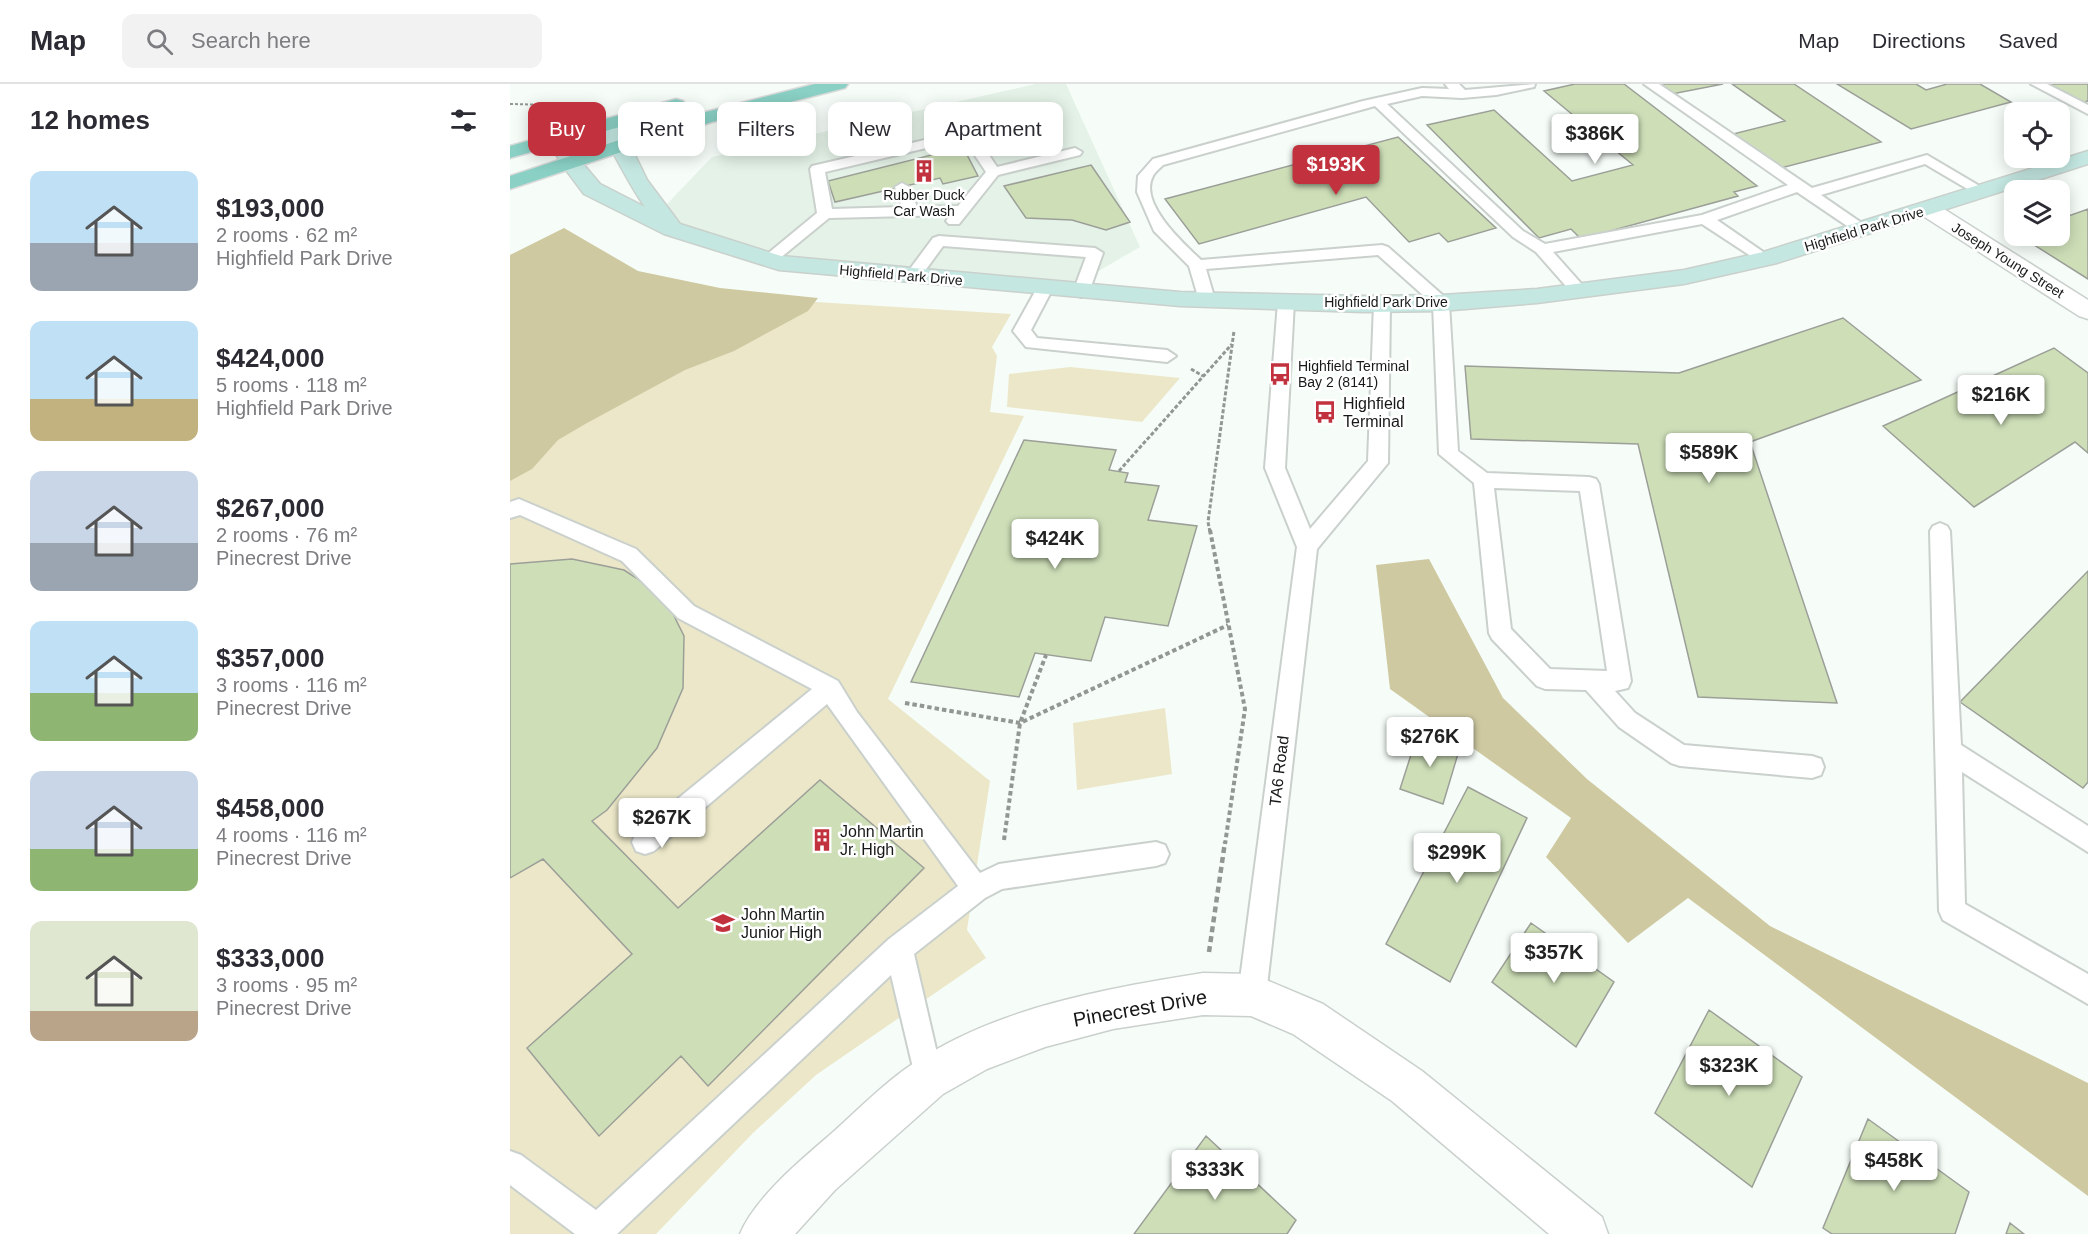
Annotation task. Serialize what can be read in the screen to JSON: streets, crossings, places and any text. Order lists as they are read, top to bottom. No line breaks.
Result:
{"streets":{"street":["Highfield Park Drive","Joseph Young Street","Pinecrest Drive"],"lane":["TA6 Road"]},"crossings":[["Highfield Park Drive","Joseph Young Street"],["Highfield Park Drive","TA6 Road"],["TA6 Road","Pinecrest Drive"]],"places":{"building":["Rubber Duck Car Wash","John Martin Jr. High"],"bus stop":["Highfield Terminal Bay 2 (8141)","Highfield Terminal"],"school or university":["John Martin Junior High"]},"page":{"header":"Map","search":"Search here","nav":["Map","Directions","Saved"],"heading":"12 homes","chip":["Buy","Rent","Filters","New","Apartment"],"price":["$386K","$193K","$216K","$589K","$424K","$276K","$267K","$299K","$357K","$323K","$458K","$333K"],"list":[{"name":"$193,000","note":"2 rooms · 62 m² · Highfield Park Drive"},{"name":"$424,000","note":"5 rooms · 118 m² · Highfield Park Drive"},{"name":"$267,000","note":"2 rooms · 76 m² · Pinecrest Drive"},{"name":"$357,000","note":"3 rooms · 116 m² · Pinecrest Drive"},{"name":"$458,000","note":"4 rooms · 116 m² · Pinecrest Drive"},{"name":"$333,000","note":"3 rooms · 95 m² · Pinecrest Drive"}]}}
